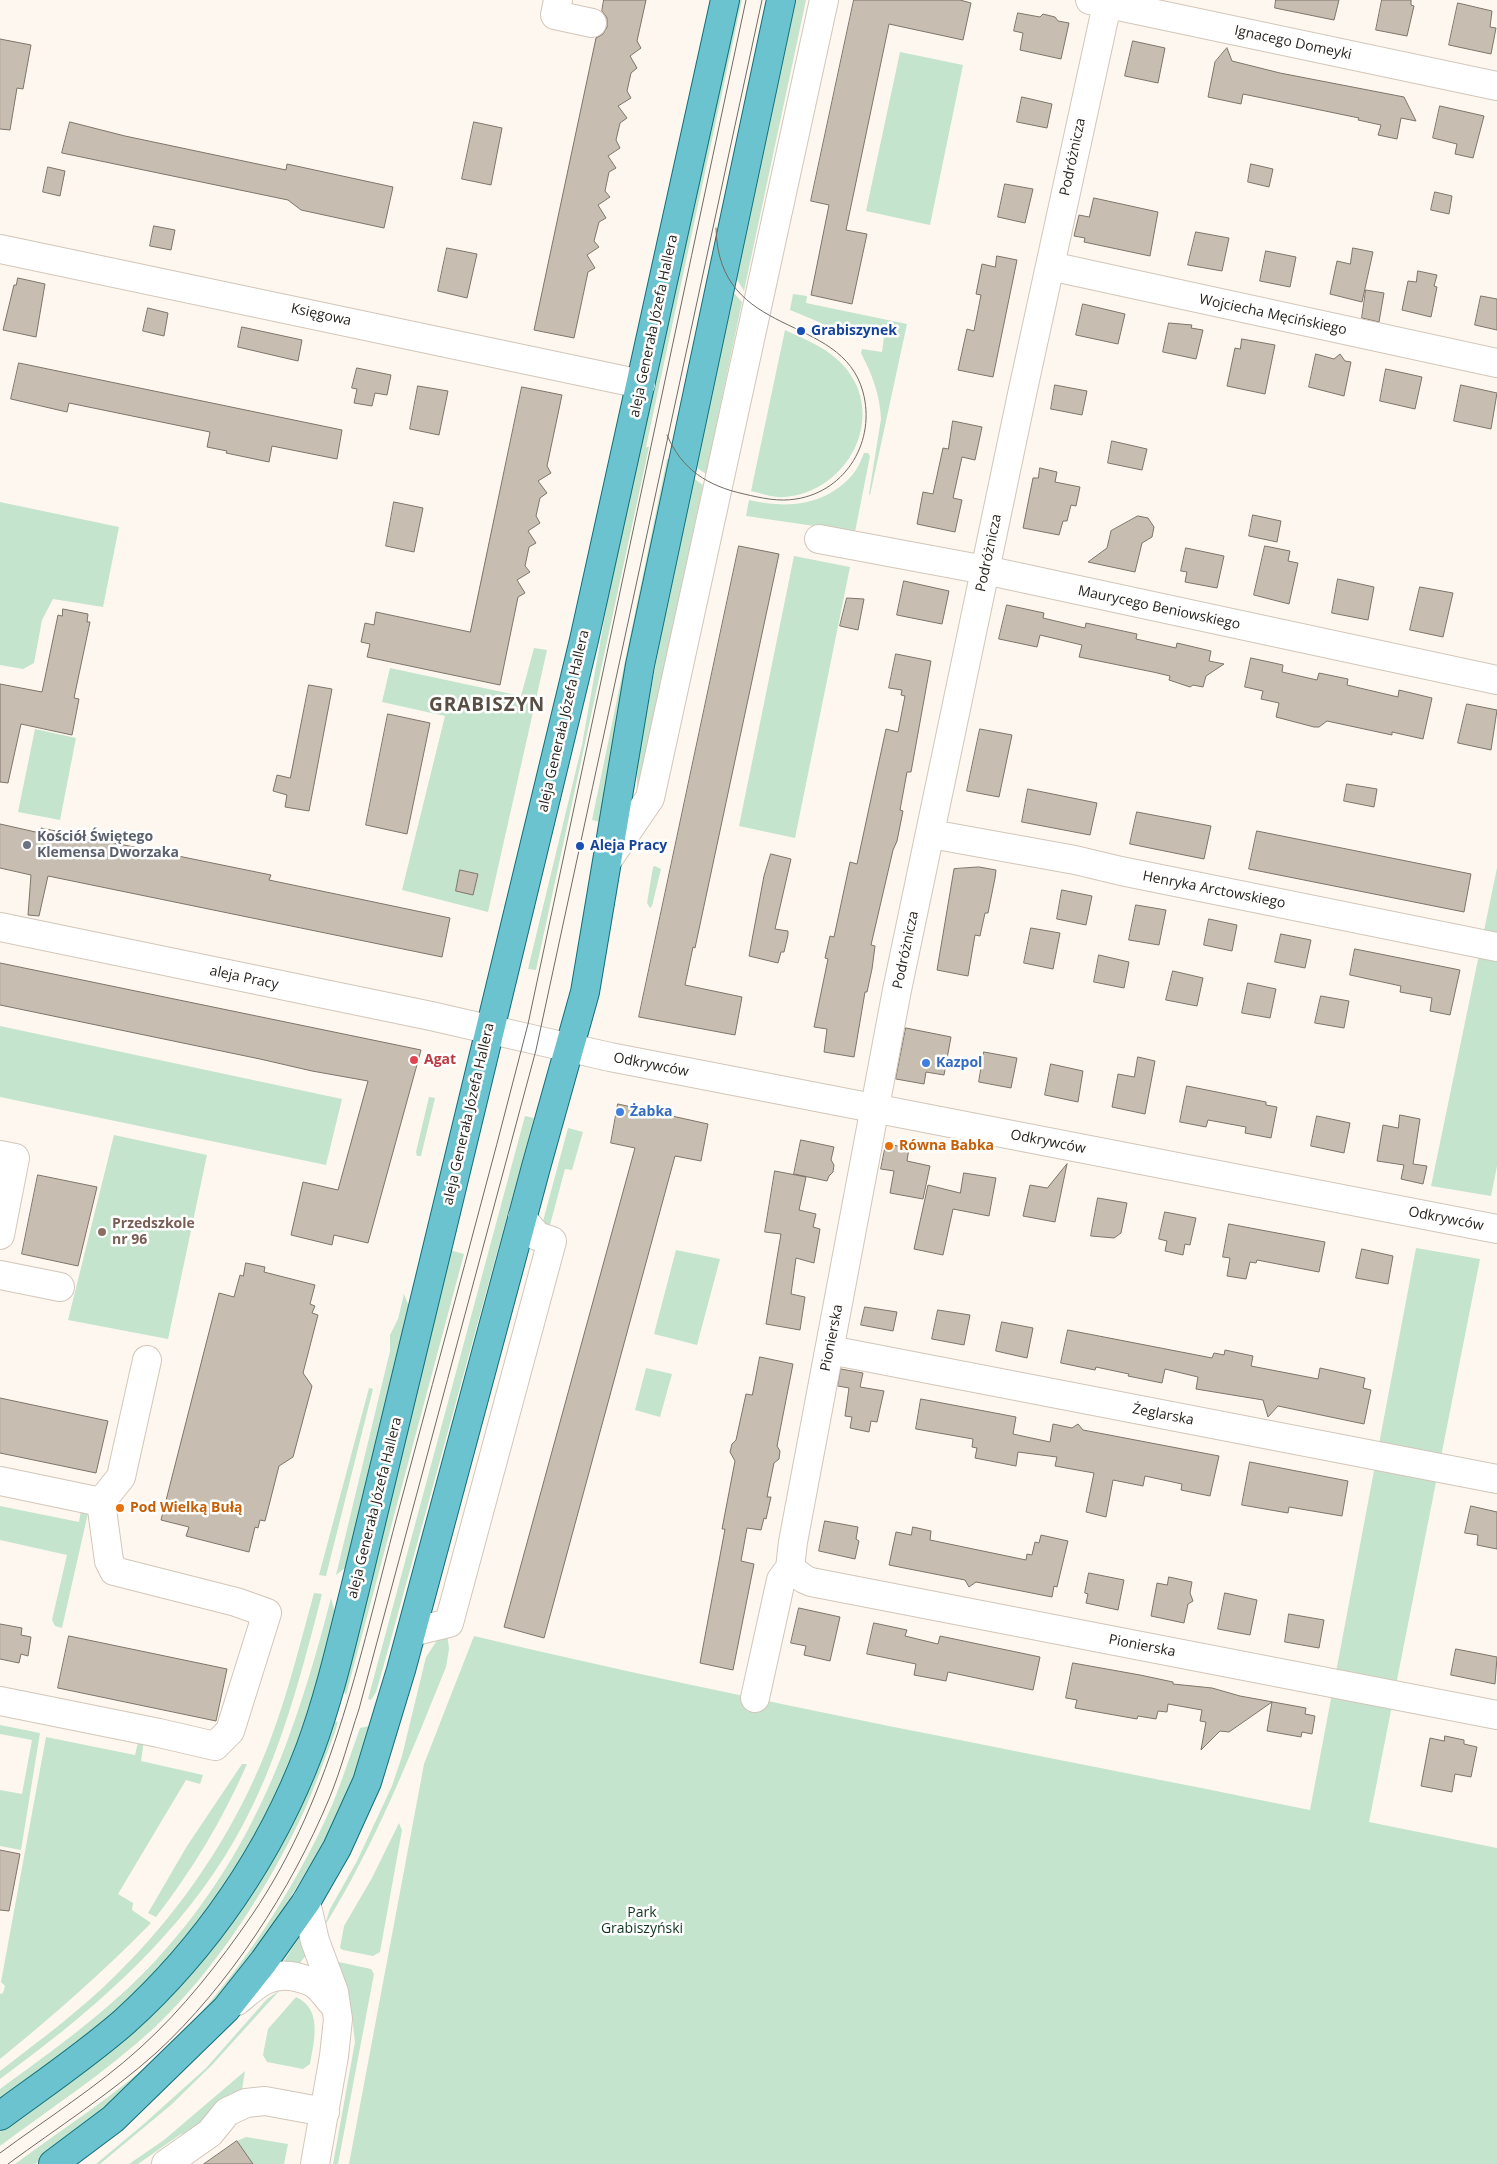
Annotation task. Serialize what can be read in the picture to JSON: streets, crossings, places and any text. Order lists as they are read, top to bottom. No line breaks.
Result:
{"streets":{"main road":["aleja Generała Józefa Hallera"],"street":["Ignacego Domeyki","Podróżnicza","Księgowa","Wojciecha Męcińskiego","Maurycego Beniowskiego","Henryka Arctowskiego","aleja Pracy","Odkrywców","Pionierska","Żeglarska"]},"crossings":[["Ignacego Domeyki","Podróżnicza"],["Podróżnicza","Wojciecha Męcińskiego"],["Podróżnicza","Maurycego Beniowskiego"],["Podróżnicza","Henryka Arctowskiego"],["Podróżnicza","Odkrywców"],["Podróżnicza","Pionierska"],["Księgowa","aleja Generała Józefa Hallera"],["aleja Generała Józefa Hallera","aleja Pracy"],["aleja Pracy","Odkrywców"],["Odkrywców","Pionierska"],["Pionierska","Żeglarska"]],"districts":["GRABISZYN"],"parks":["Park Grabiszyński"],"places":["Grabiszynek","Kościół Świętego Klemensa Dworzaka","Aleja Pracy","Agat","Kazpol","Żabka","Równa Babka","Przedszkole nr 96","Pod Wielką Bułą"]}
